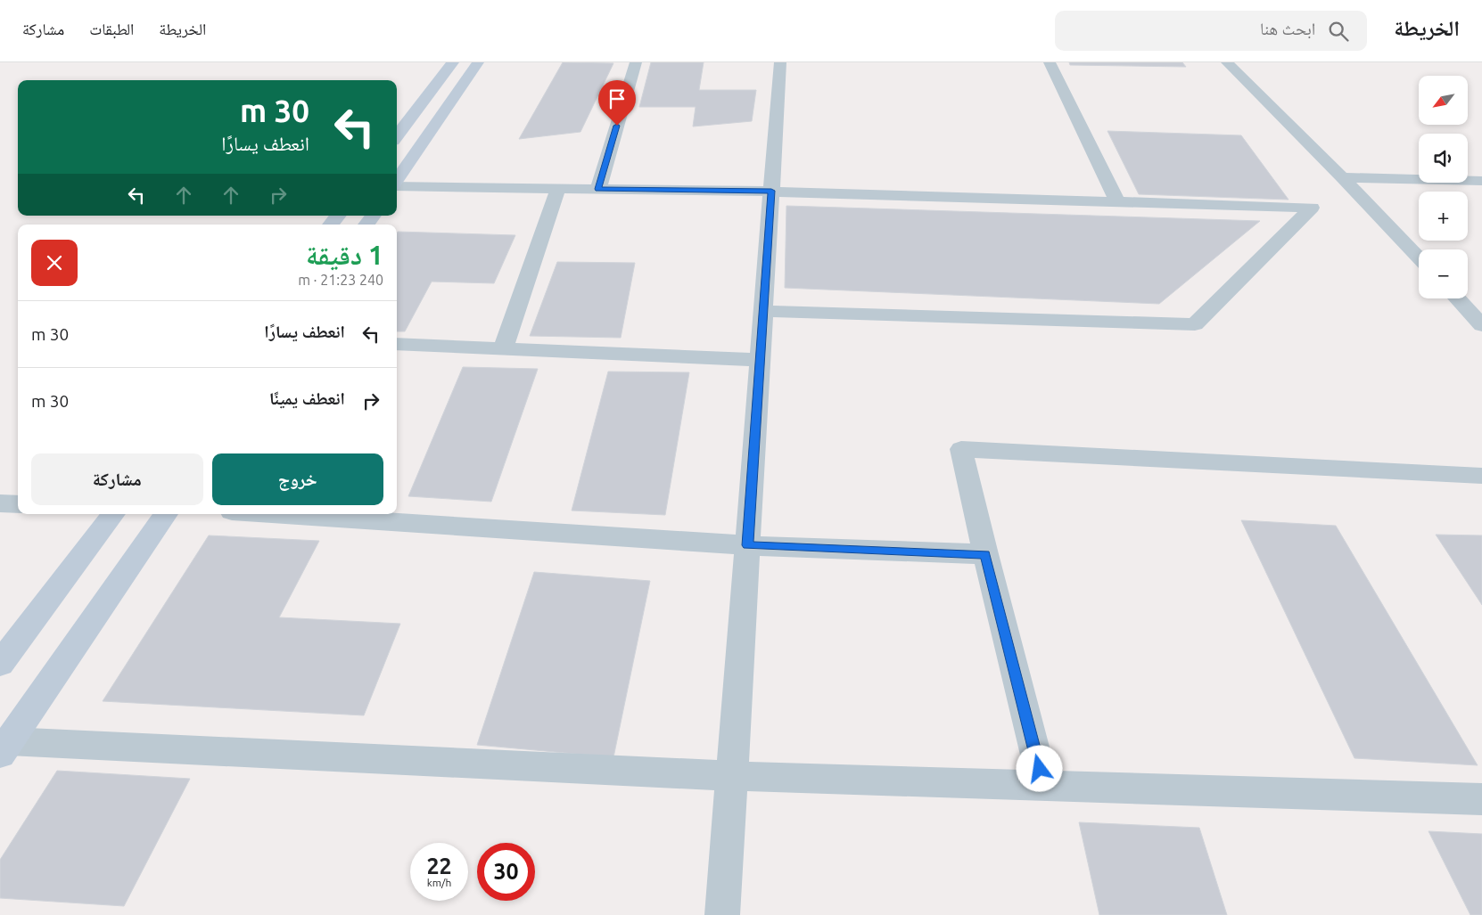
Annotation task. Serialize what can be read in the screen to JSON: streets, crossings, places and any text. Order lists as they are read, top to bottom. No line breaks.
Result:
{"north":"bottom left","page":{"header":"الخريطة","search":"ابحث هنا","nav":["الخريطة","الطبقات","مشاركة"],"map_buttons":["+","−"],"turn":["30 m","انعطف يسارًا"],"heading":["1 دقيقة","240 m · 21:23"],"list":[{"name":"انعطف يسارًا","value":"30 m"},{"name":"انعطف يمينًا","value":"30 m"}],"buttons":["خروج","مشاركة"],"speed":"22 km/h","limit":"30"}}
